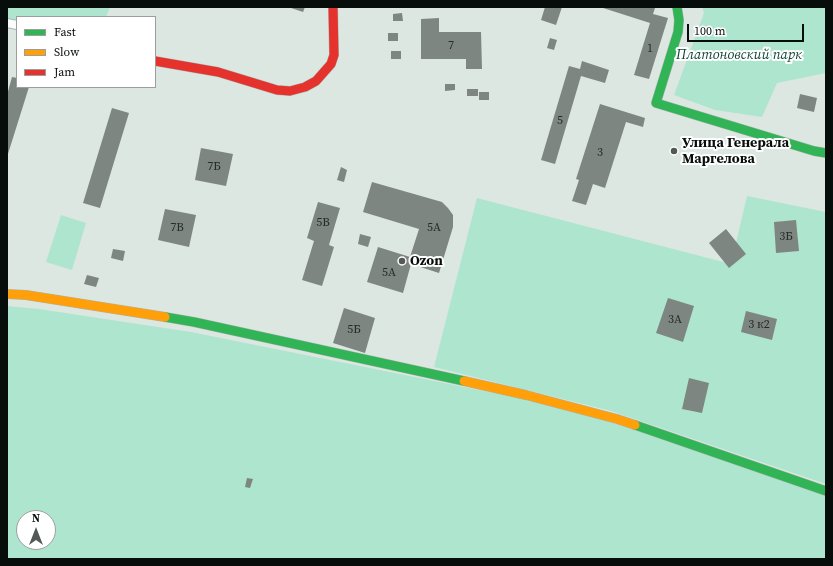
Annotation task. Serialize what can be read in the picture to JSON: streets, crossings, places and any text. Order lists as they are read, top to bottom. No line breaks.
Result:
{"parks":["Платоновский парк"],"places":["Улица Генерала Маргелова","Ozon"],"house_numbers":["7","1","5","3","7Б","5В","7В","5А","3Б","5А","3А","3 к2","5Б"],"legend":["Fast","Slow","Jam"],"scale_bar":"100 m","north":"top"}
